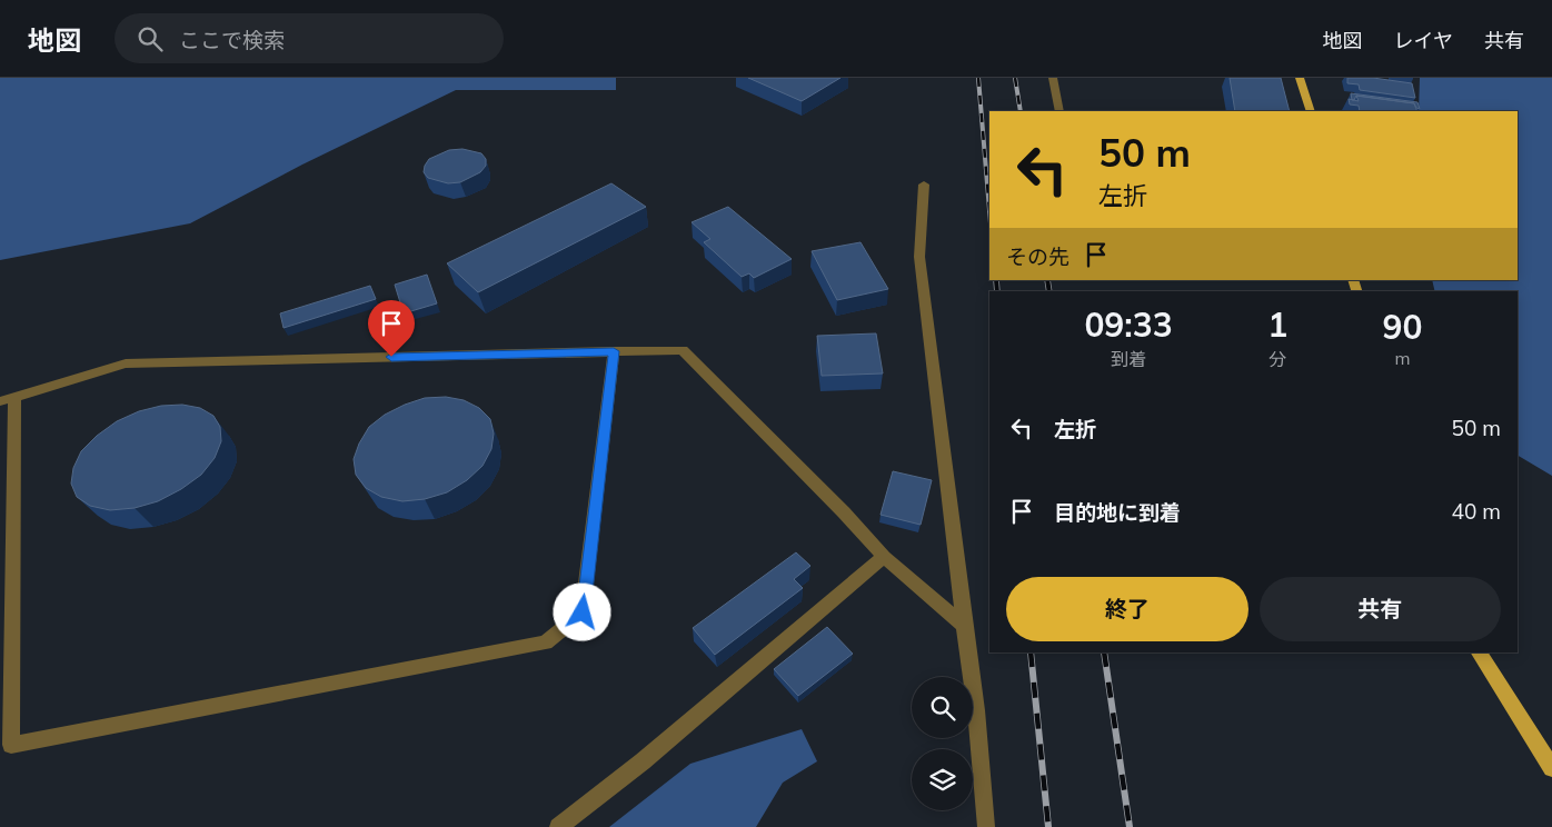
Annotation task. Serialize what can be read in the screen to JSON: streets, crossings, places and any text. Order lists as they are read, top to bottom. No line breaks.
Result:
{"page":{"header":"地図","search":"ここで検索","nav":["地図","レイヤ","共有"],"turn":["50 m","左折"],"then":"その先","eta":["09:33","到着","1","分","90","m"],"list":[{"name":"左折","value":"50 m"},{"name":"目的地に到着","value":"40 m"}],"buttons":["終了","共有"]}}
